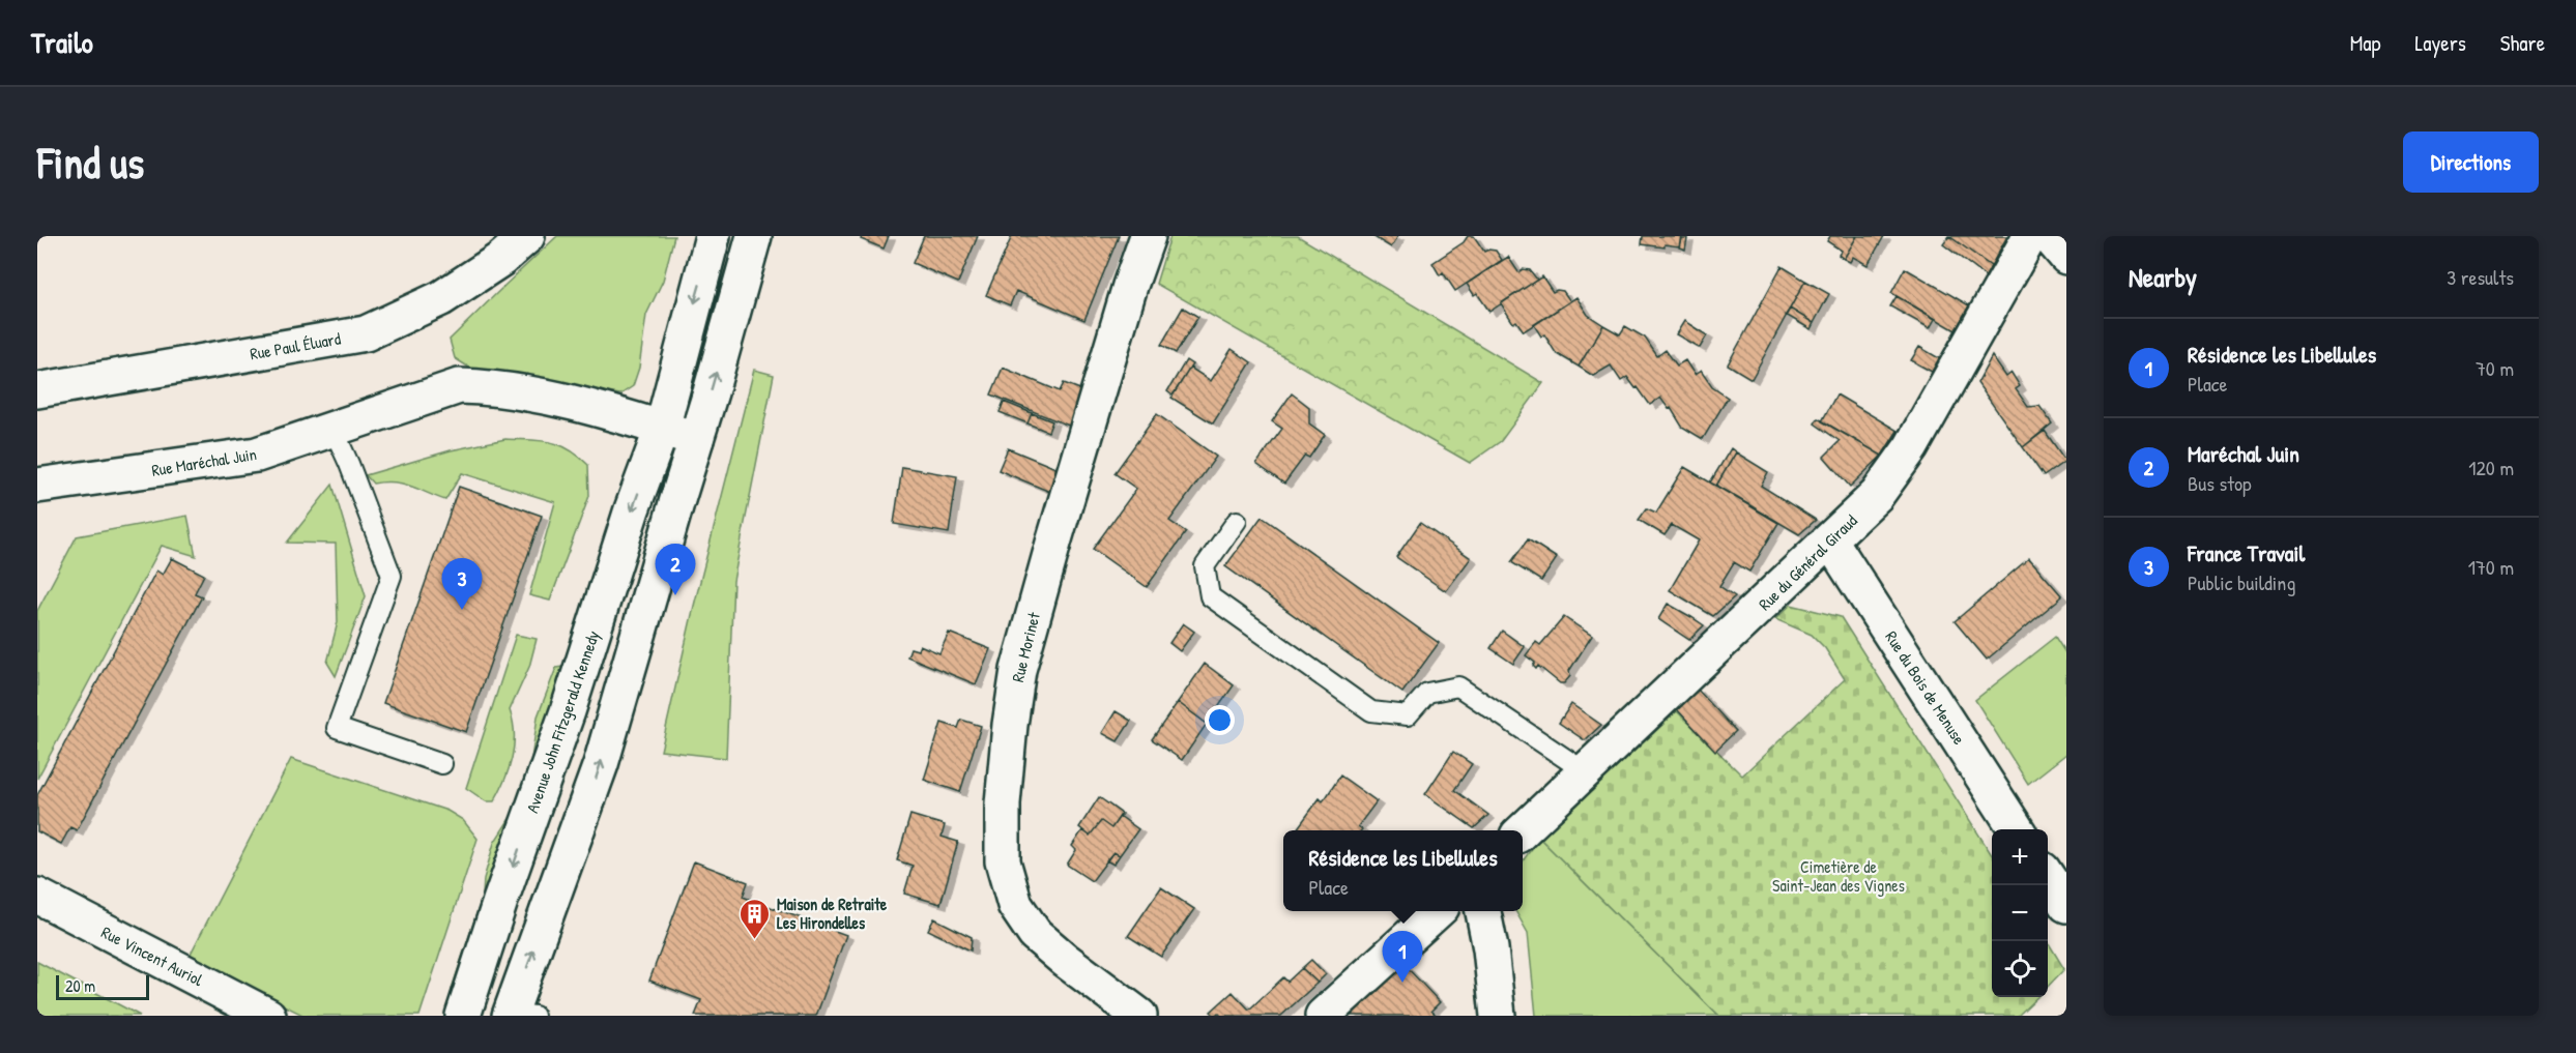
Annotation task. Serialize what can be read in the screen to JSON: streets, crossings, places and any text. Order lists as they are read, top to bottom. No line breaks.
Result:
{"streets":{"street":["Rue Paul Éluard","Rue Maréchal Juin","Rue du Général Giraud","Rue Morinet","Rue du Bois de Menuse","Avenue John Fitzgerald Kennedy","Rue Vincent Auriol"]},"crossings":[["Rue Maréchal Juin","Avenue John Fitzgerald Kennedy"],["Rue du Général Giraud","Rue du Bois de Menuse"]],"parks":["Cimetière de Saint-Jean des Vignes"],"places":{"building":["Maison de Retraite Les Hirondelles"]},"scale_bar":"20 m","page":{"header":"Trailo","nav":["Map","Layers","Share"],"buttons":"Directions","title":"Find us","heading":["Nearby","3 results"],"list":[{"mark":"1","name":"Résidence les Libellules","note":"Place","value":"70 m"},{"mark":"2","name":"Maréchal Juin","note":"Bus stop","value":"120 m"},{"mark":"3","name":"France Travail","note":"Public building","value":"170 m"}],"pins":["2","3","1"],"map_buttons":["+","−"],"popup":["Résidence les Libellules","Place"],"scale":"20 m"}}
